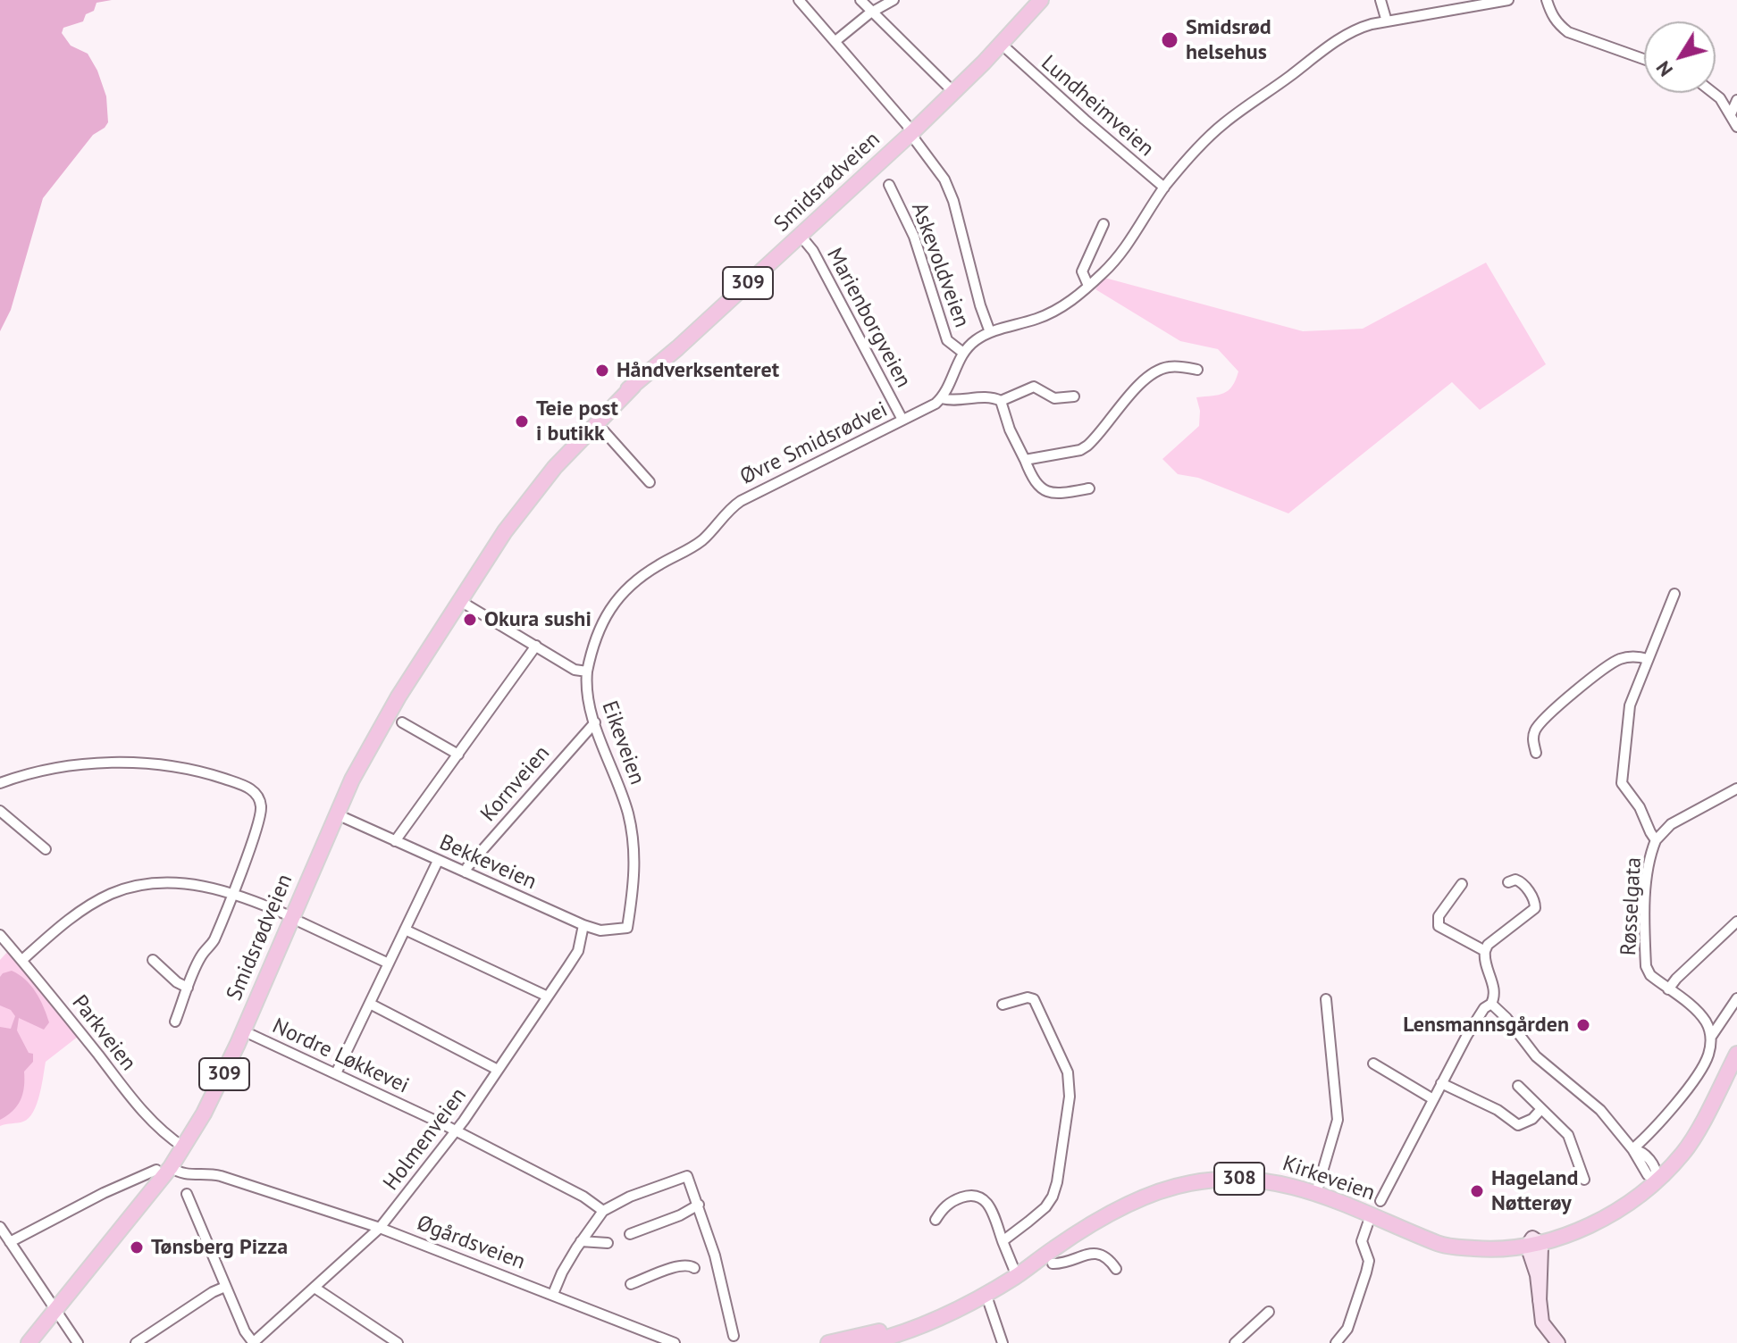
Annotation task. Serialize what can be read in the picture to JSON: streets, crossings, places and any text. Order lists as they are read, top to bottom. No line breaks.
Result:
{"streets":{"main road":["Smidsrødveien","309","308","Kirkeveien"],"street":["Lundheimveien","Askevoldveien","Marienborgveien","Øvre Smidsrødvei","Eikeveien","Kornveien","Bekkeveien","Røsselgata","Parkveien","Nordre Løkkevei","Holmenveien","Øgårdsveien"]},"crossings":[["Smidsrødveien","Marienborgveien"],["Smidsrødveien","Bekkeveien"],["Smidsrødveien","Parkveien"],["Smidsrødveien","Øgårdsveien"],["Marienborgveien","Øvre Smidsrødvei"],["Øvre Smidsrødvei","Eikeveien"],["Eikeveien","Kornveien"],["Eikeveien","Bekkeveien"],["Kornveien","Bekkeveien"],["Bekkeveien","Holmenveien"],["Nordre Løkkevei","Holmenveien"],["Holmenveien","Øgårdsveien"]],"places":["Smidsrød helsehus","Håndverksenteret","Teie post i butikk","Okura sushi","Lensmannsgården","Hageland Nøtterøy","Tønsberg Pizza"],"north":"bottom left"}
